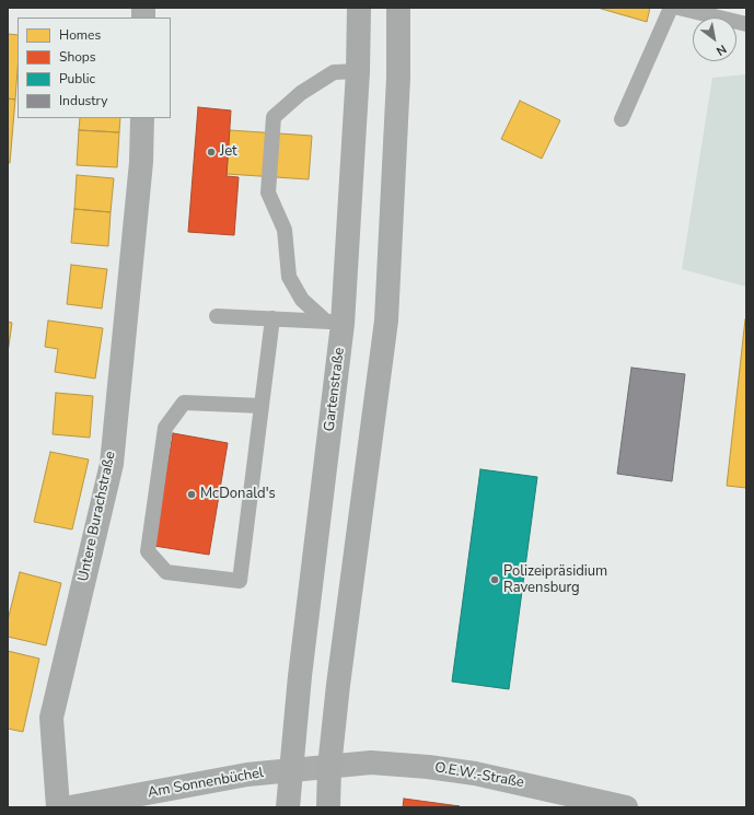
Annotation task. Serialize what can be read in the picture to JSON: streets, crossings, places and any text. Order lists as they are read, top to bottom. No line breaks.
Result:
{"streets":{"main road":["Gartenstraße"],"street":["Untere Burachstraße","O.E.W.-Straße","Am Sonnenbüchel"]},"crossings":[["Gartenstraße","Am Sonnenbüchel"]],"places":["Jet","McDonald's","Polizeipräsidium Ravensburg"],"legend":["Homes","Shops","Public","Industry"],"north":"bottom right"}
